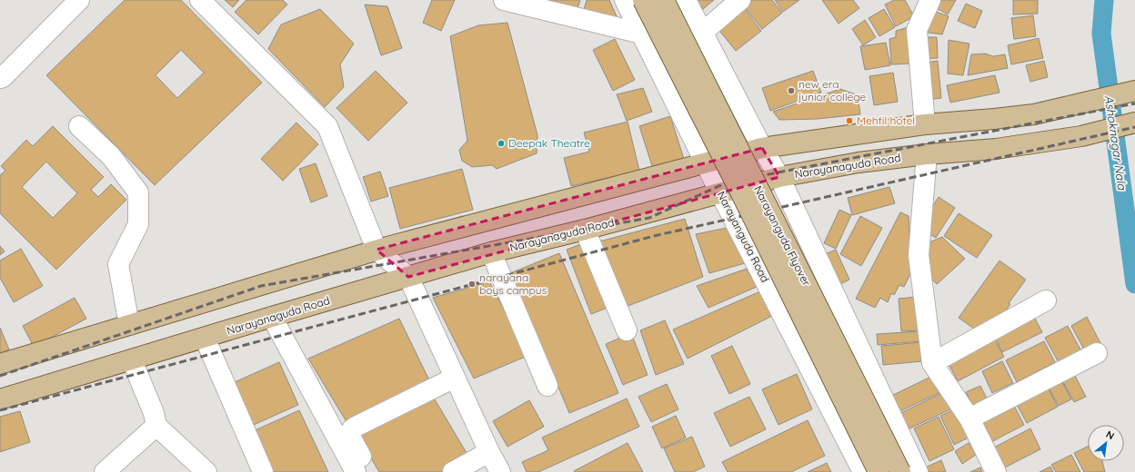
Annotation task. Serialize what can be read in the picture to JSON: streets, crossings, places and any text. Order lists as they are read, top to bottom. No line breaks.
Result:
{"streets":{"main road":["Narayanaguda Road","Narayanguda Flyover"],"street":["Narayanguda Road"]},"crossings":[["Narayanaguda Road","Narayanguda Road"]],"water":["Ashoknagar Nala"],"places":["new era junior college","Mehfil hotel","Deepak Theatre","narayana boys campus"],"north":"top right"}
